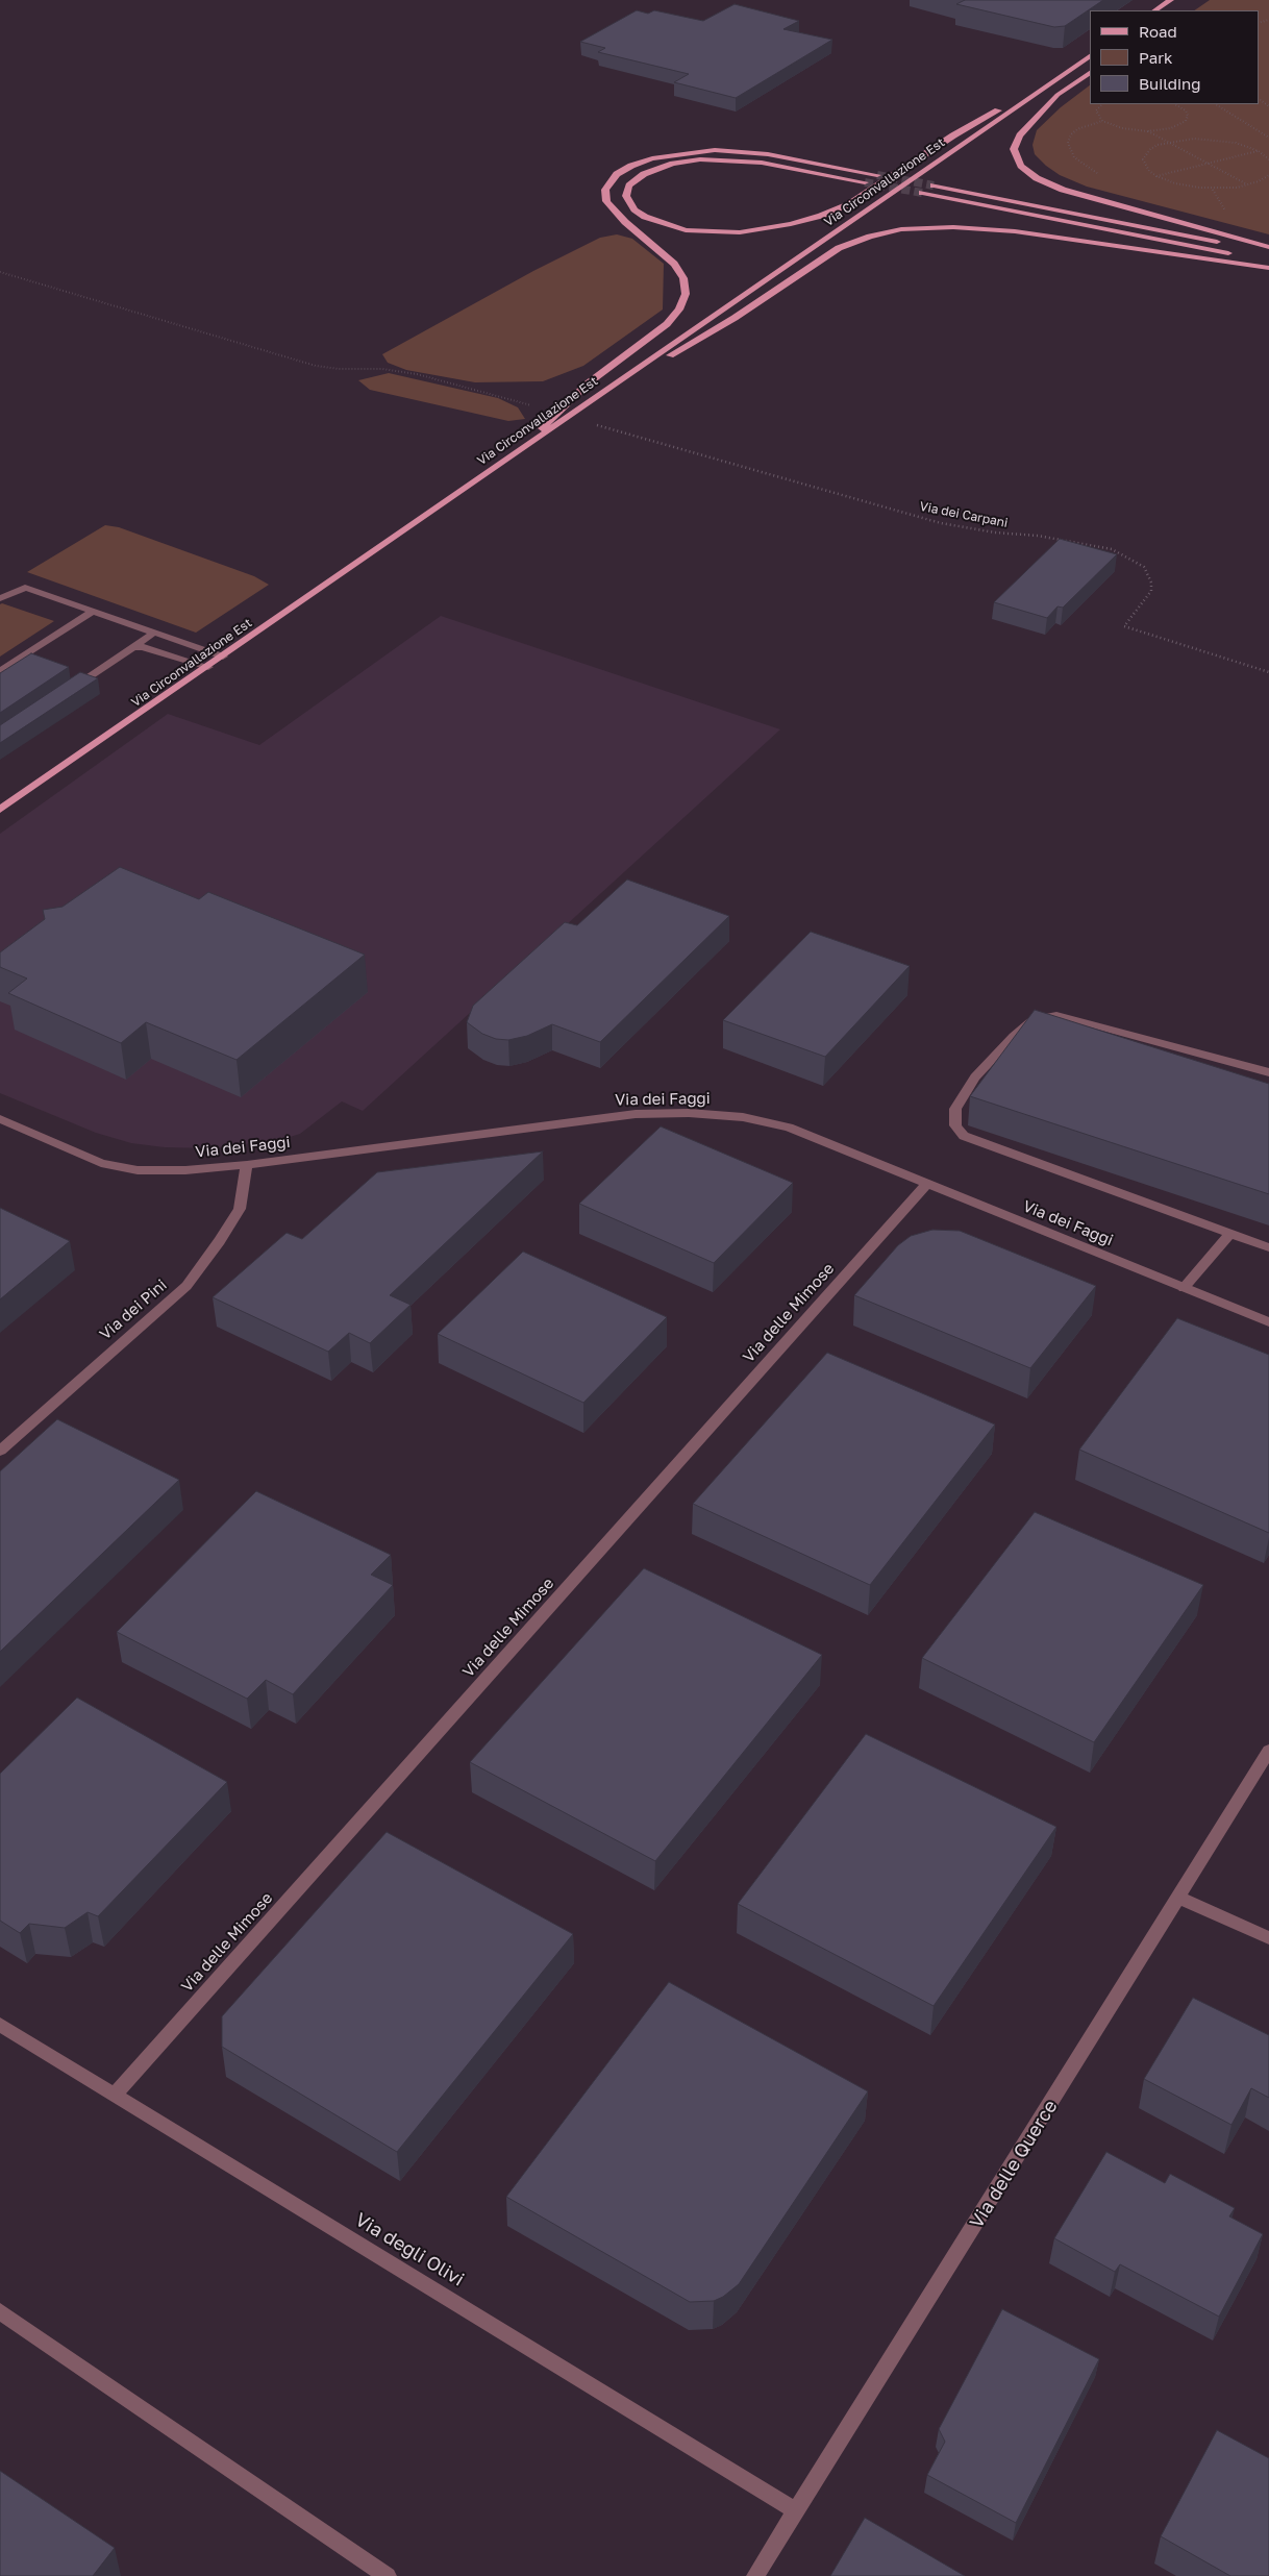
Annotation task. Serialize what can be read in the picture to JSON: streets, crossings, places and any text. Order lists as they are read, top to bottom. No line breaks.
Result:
{"streets":{"main road":["Via Circonvallazione Est"],"street":["Via dei Faggi","Via dei Pini","Via delle Mimose","Via delle Querce","Via degli Olivi"],"path":["Via dei Carpani"]},"crossings":[["Via Circonvallazione Est","Via dei Carpani"],["Via dei Faggi","Via dei Pini"],["Via dei Faggi","Via delle Mimose"],["Via delle Mimose","Via degli Olivi"],["Via delle Querce","Via degli Olivi"]],"legend":["Road","Park","Building"]}
